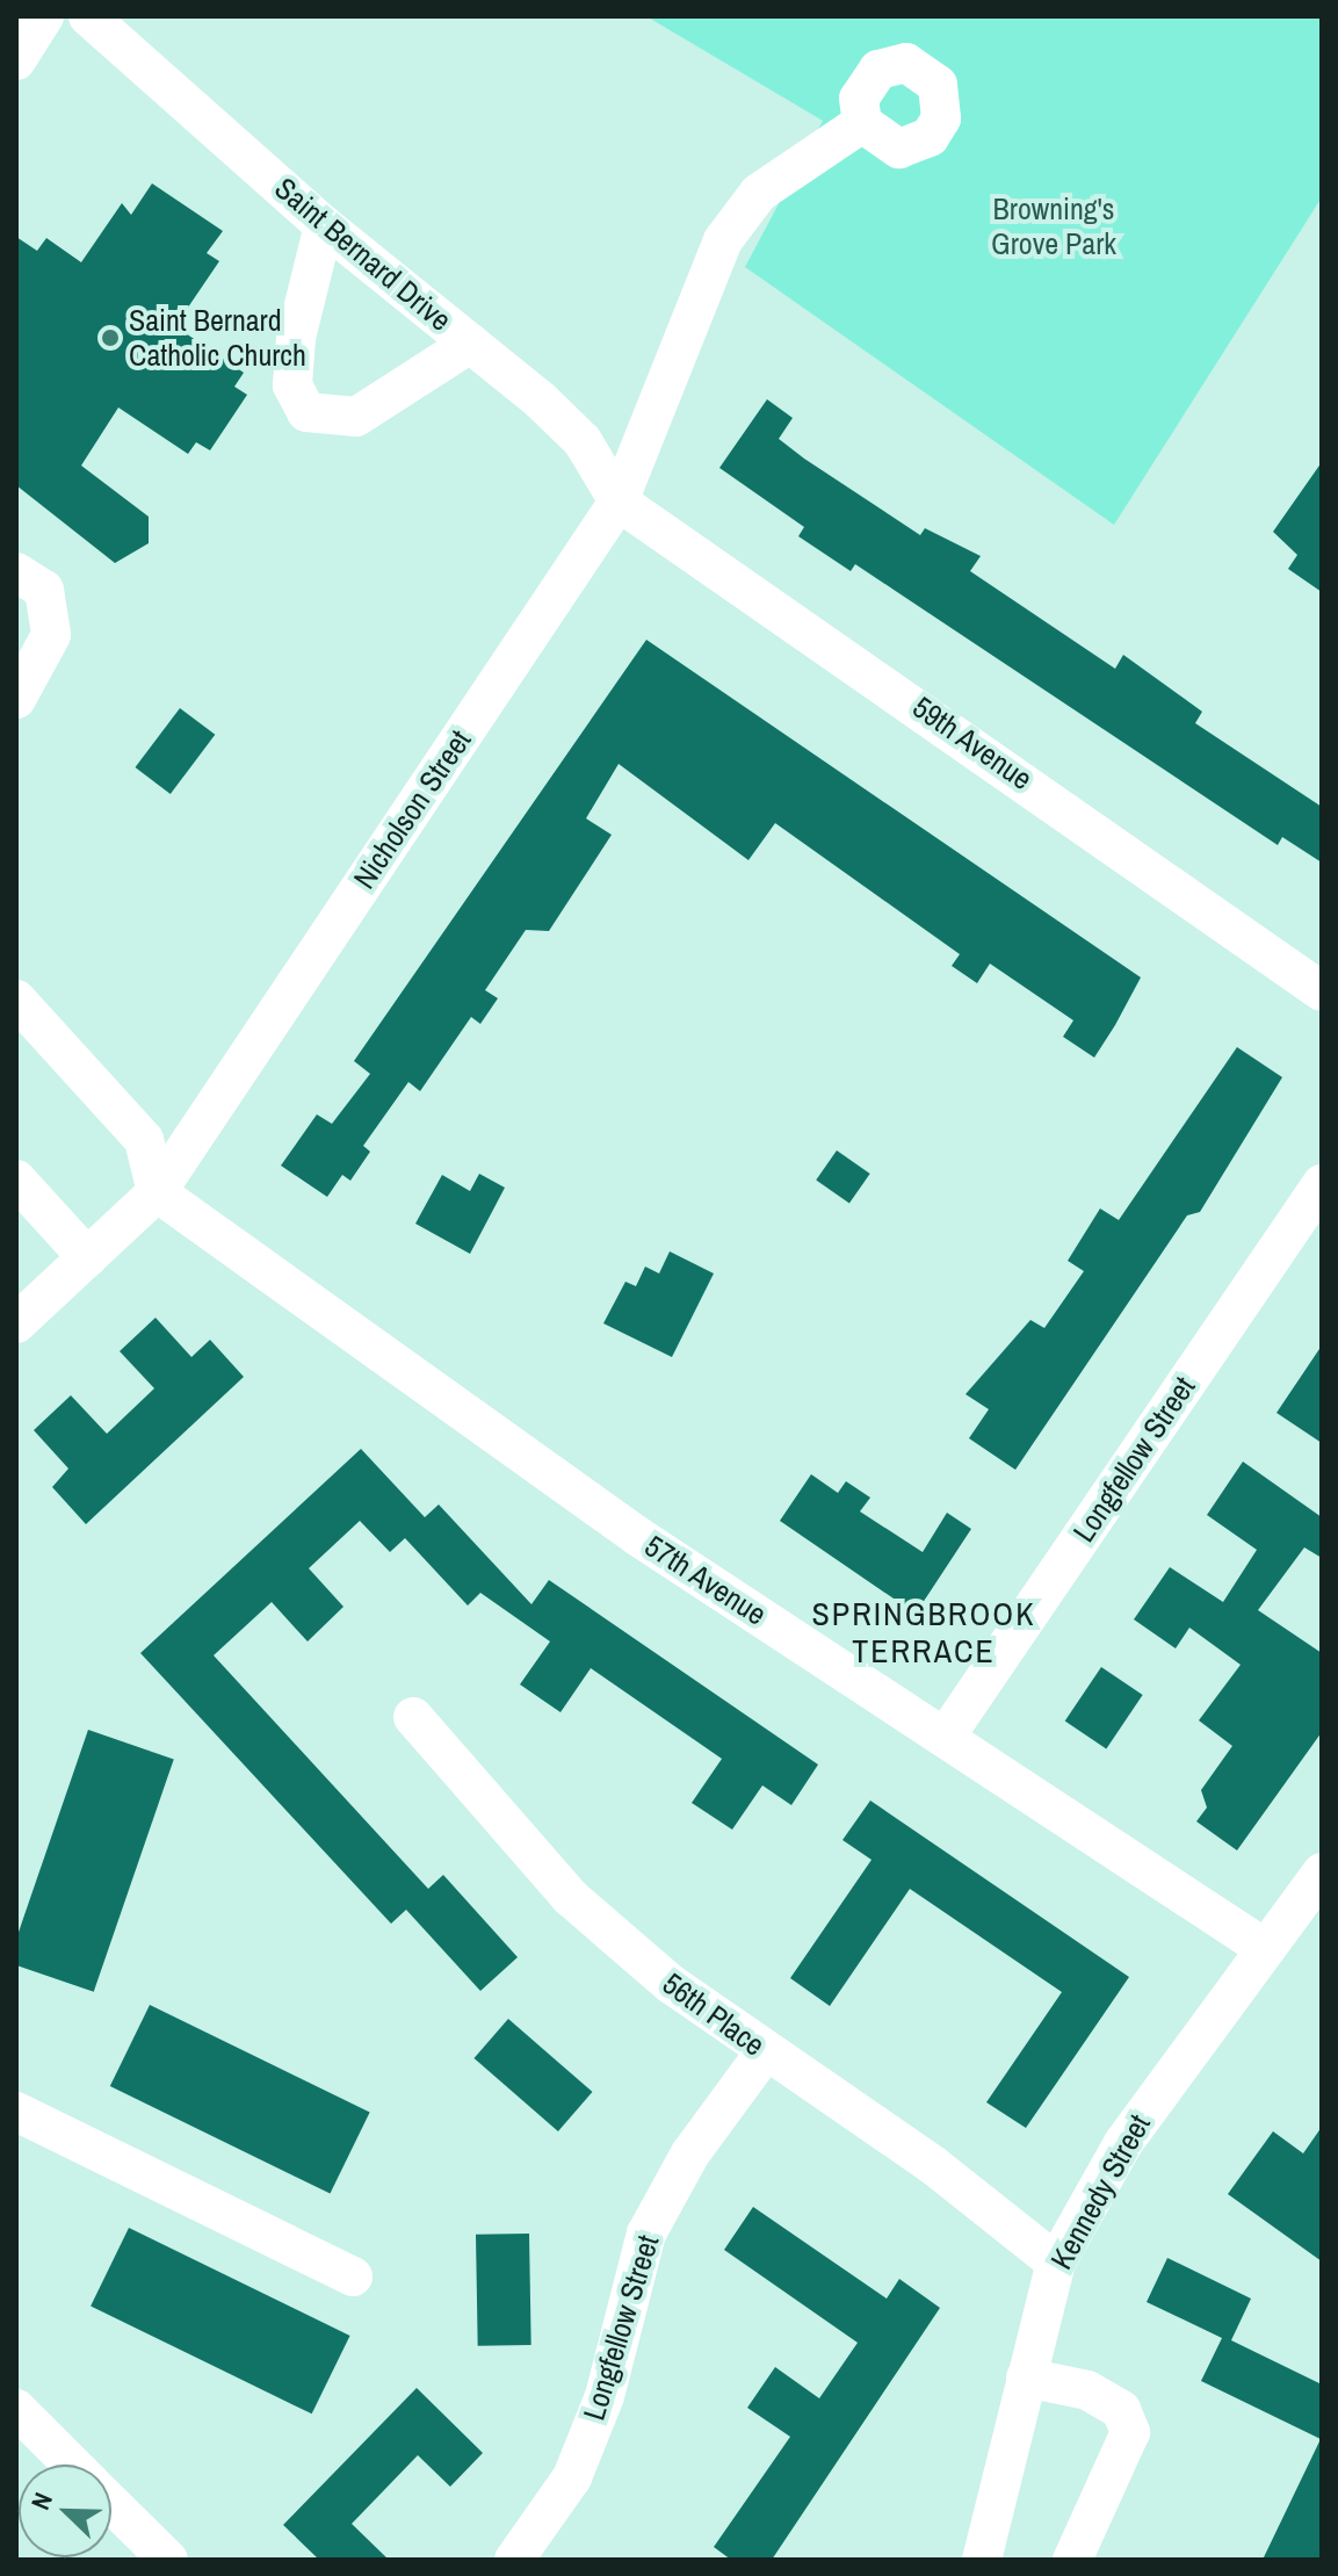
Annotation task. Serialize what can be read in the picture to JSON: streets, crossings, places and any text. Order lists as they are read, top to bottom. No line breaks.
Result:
{"streets":{"street":["Saint Bernard Drive","59th Avenue","Nicholson Street","Longfellow Street","57th Avenue","56th Place","Kennedy Street"]},"crossings":[["Saint Bernard Drive","59th Avenue"],["Saint Bernard Drive","Nicholson Street"],["59th Avenue","Nicholson Street"],["Nicholson Street","57th Avenue"],["Longfellow Street","57th Avenue"],["Longfellow Street","56th Place"],["57th Avenue","Kennedy Street"],["56th Place","Kennedy Street"]],"districts":["SPRINGBROOK TERRACE"],"parks":["Browning's Grove Park"],"places":["Saint Bernard Catholic Church"],"north":"top left"}
